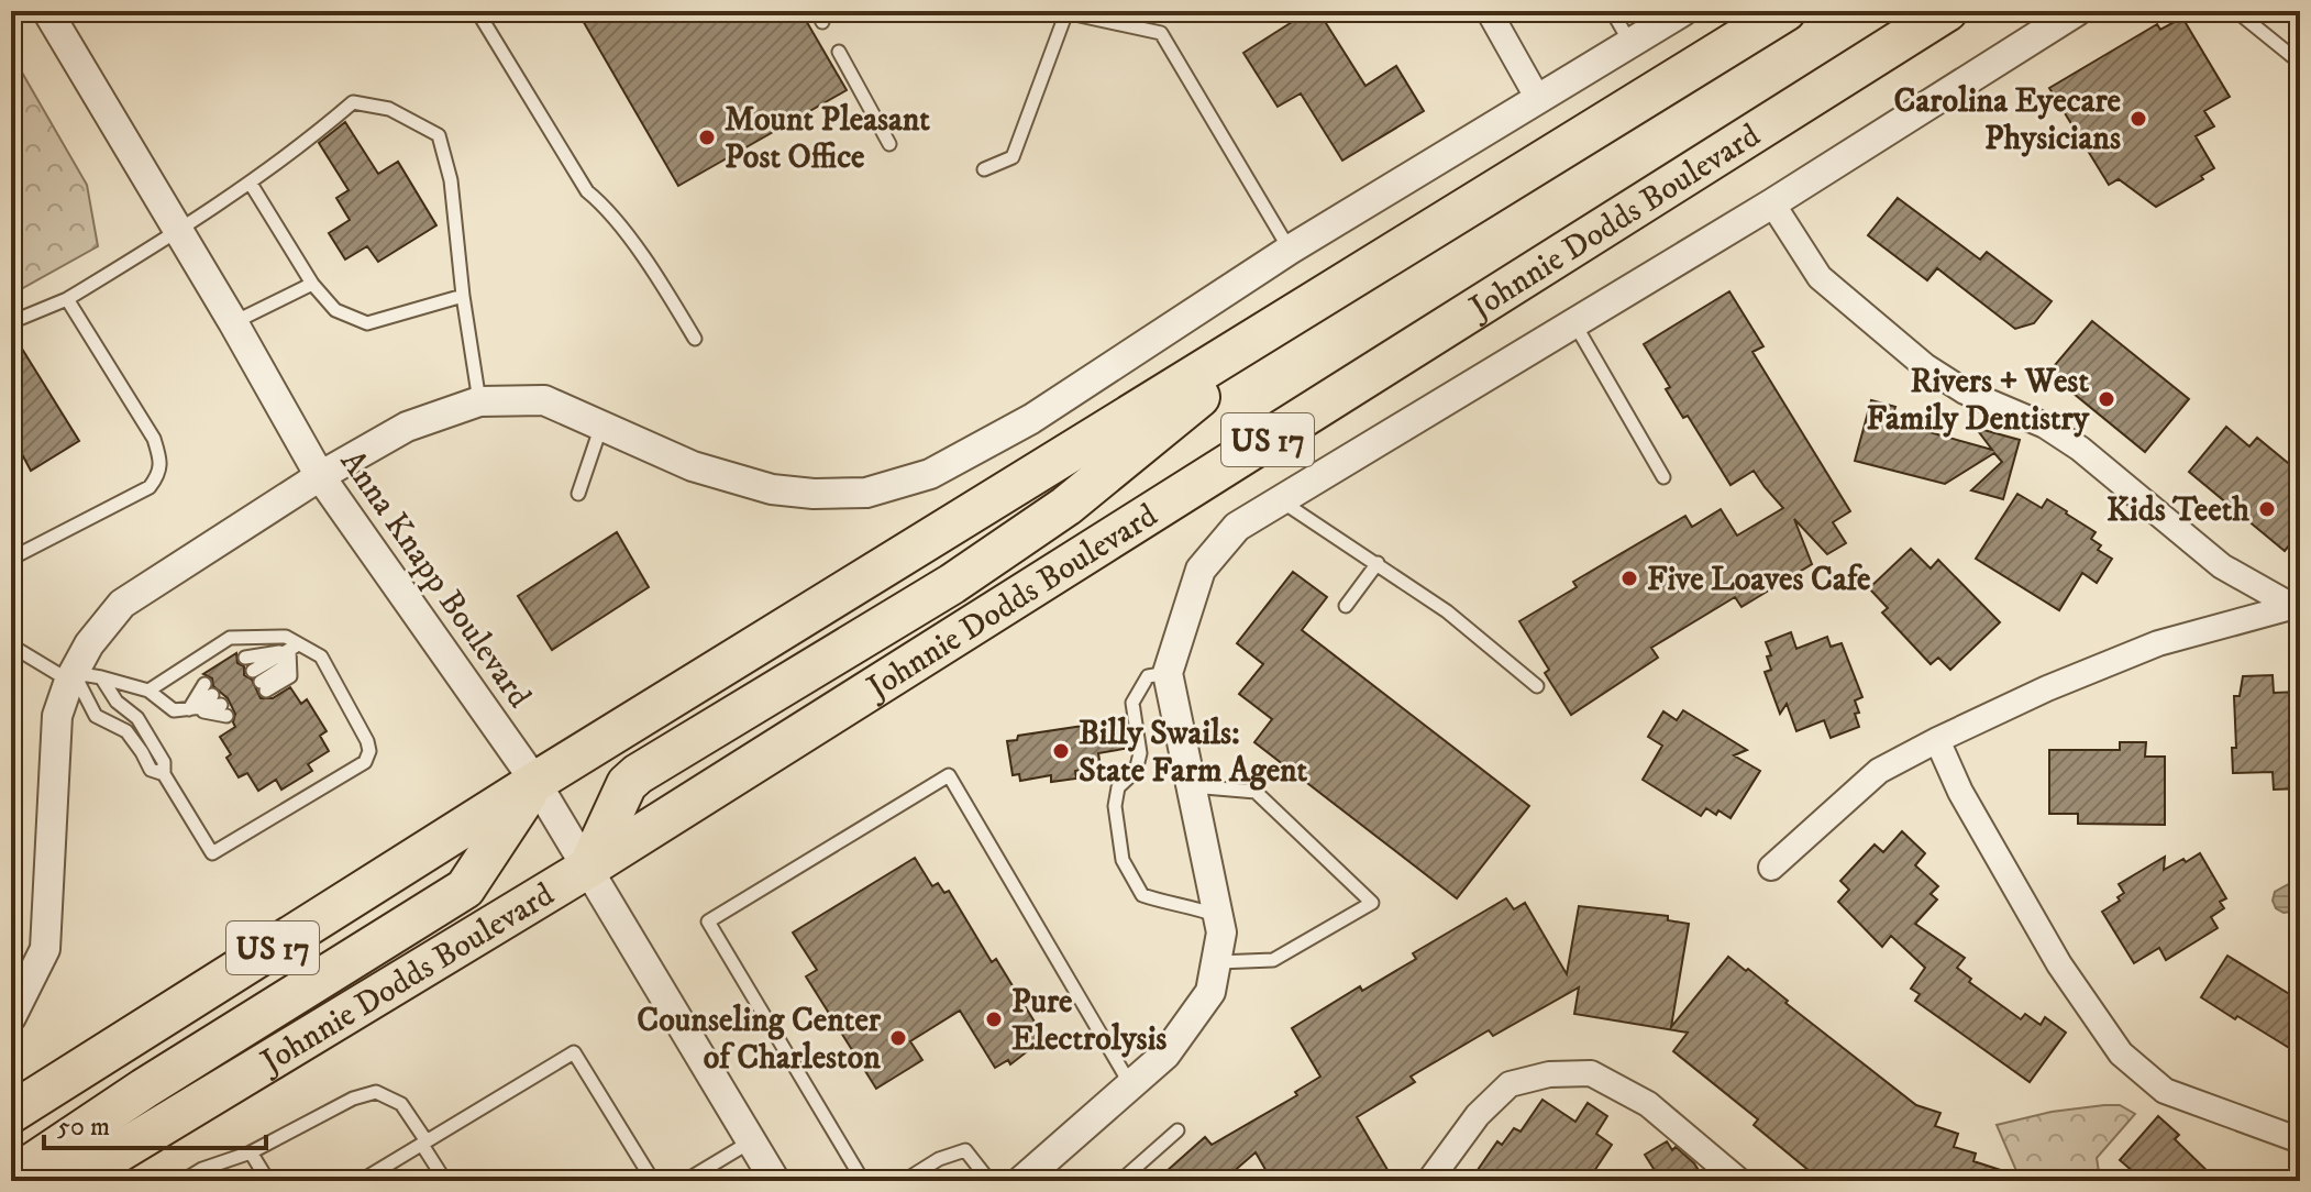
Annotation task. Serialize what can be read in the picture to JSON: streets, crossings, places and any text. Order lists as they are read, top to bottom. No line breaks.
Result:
{"streets":{"highway":["Johnnie Dodds Boulevard","US 17"],"street":["Anna Knapp Boulevard"]},"crossings":[["Johnnie Dodds Boulevard","Anna Knapp Boulevard"],["US 17","Anna Knapp Boulevard"]],"places":["Carolina Eyecare Physicians","Mount Pleasant Post Office","Rivers + West Family Dentistry","Kids Teeth","Five Loaves Cafe","Billy Swails: State Farm Agent","Pure Electrolysis","Counseling Center of Charleston"],"scale_bar":"50 m"}
